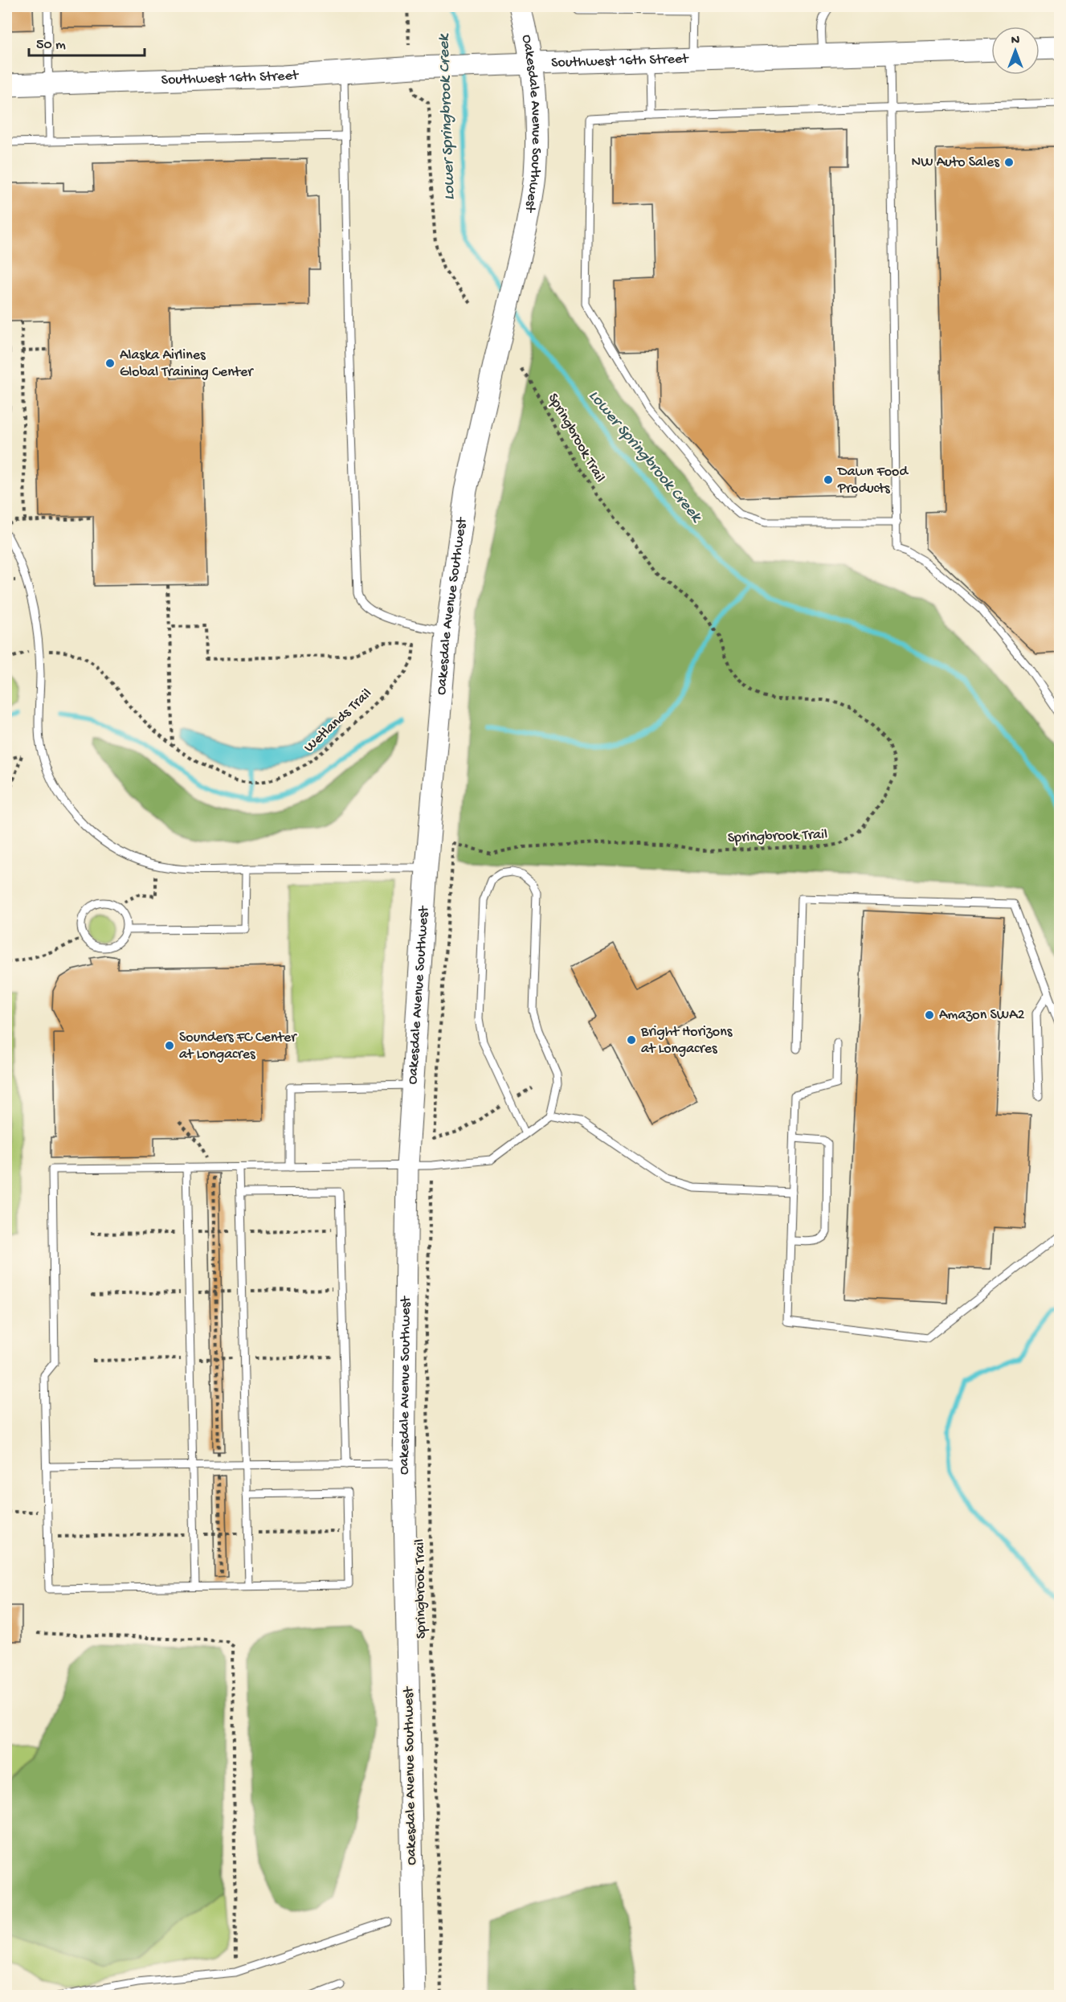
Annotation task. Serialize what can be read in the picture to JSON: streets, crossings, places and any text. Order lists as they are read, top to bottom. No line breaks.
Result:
{"streets":{"street":["Southwest 16th Street","Oakesdale Avenue Southwest"],"path":["Springbrook Trail","Wetlands Trail"]},"crossings":[["Southwest 16th Street","Oakesdale Avenue Southwest"]],"water":["Lower Springbrook Creek"],"places":["NW Auto Sales","Alaska Airlines Global Training Center","Dawn Food Products","Amazon SWA2","Bright Horizons at Longacres","Sounders FC Center at Longacres"],"scale_bar":"50 m","north":"top"}
